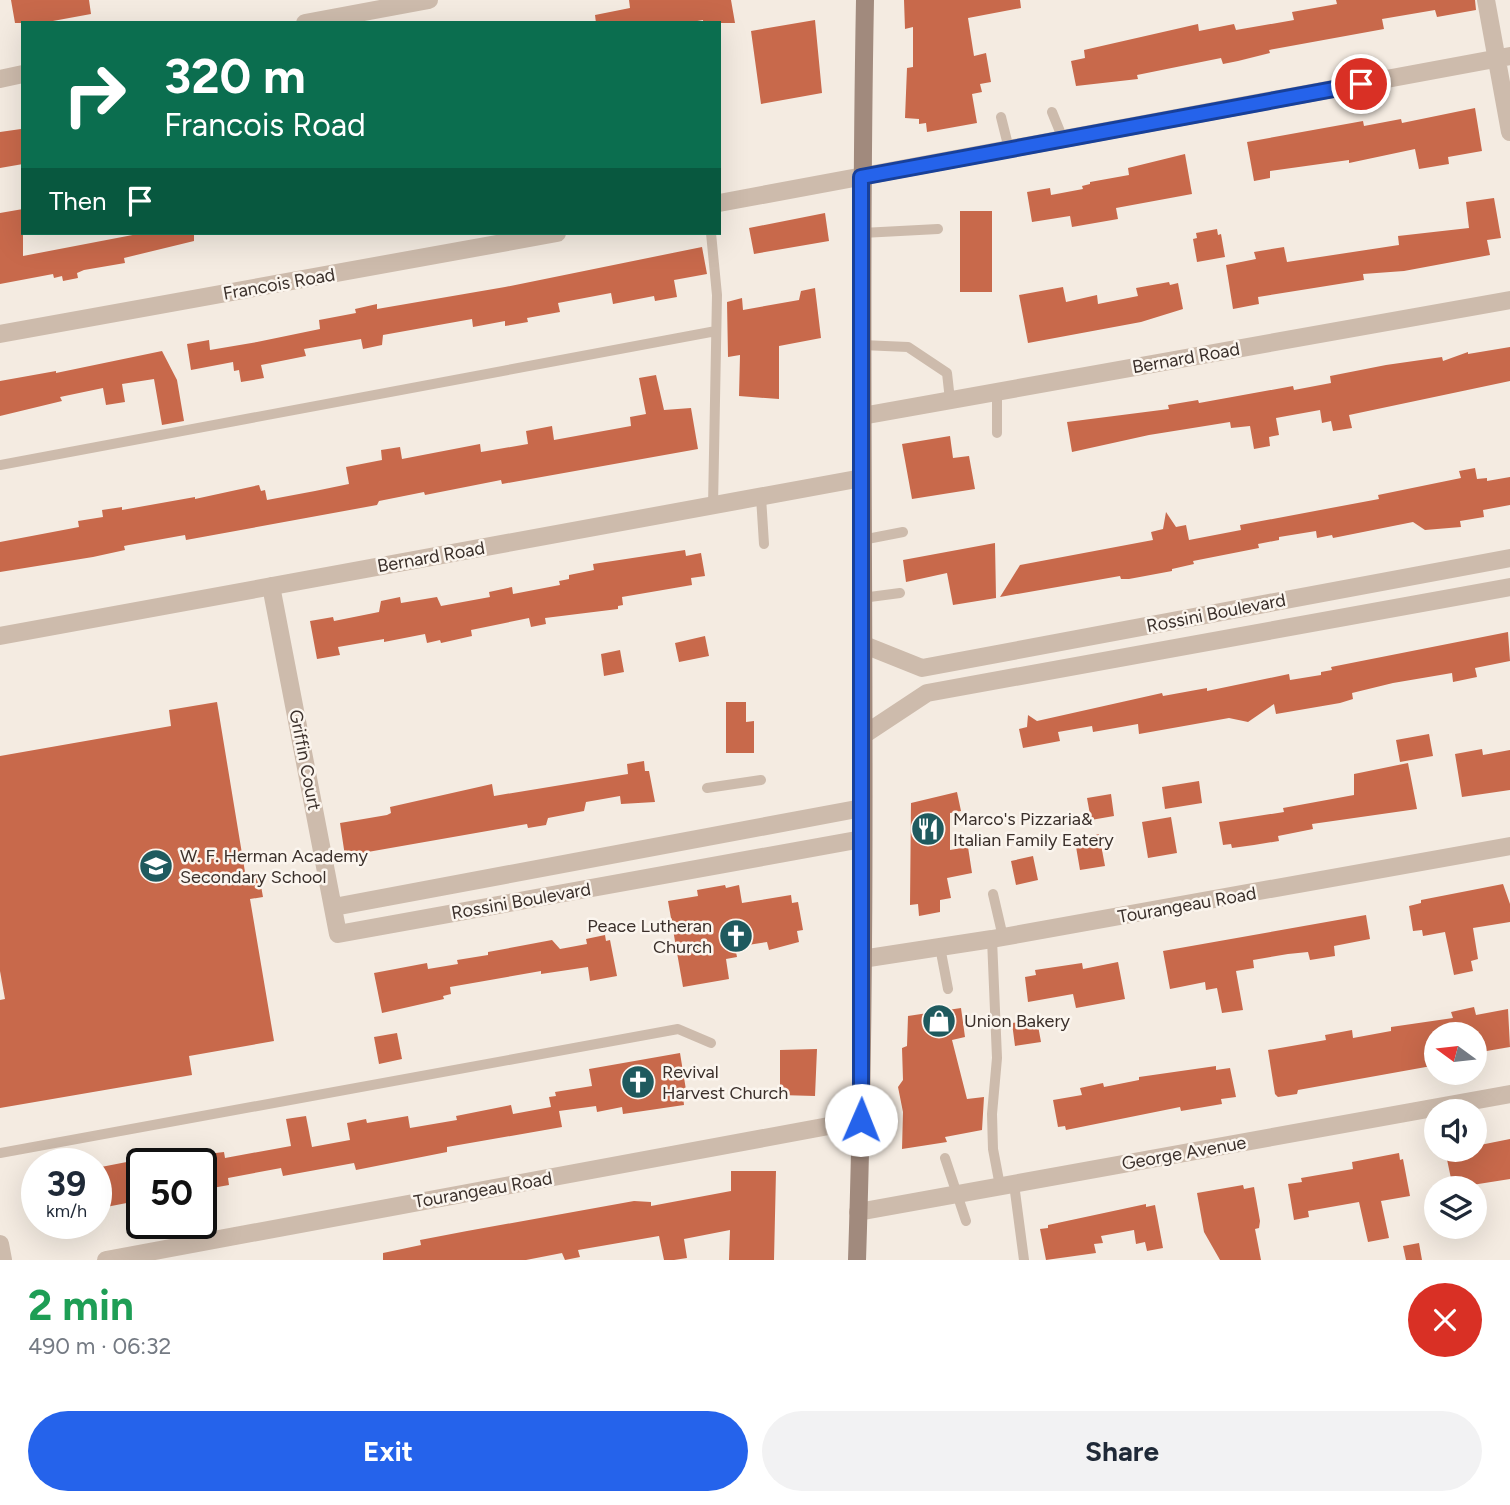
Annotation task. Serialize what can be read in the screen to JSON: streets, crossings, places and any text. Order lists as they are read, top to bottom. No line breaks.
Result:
{"streets":{"street":["Francois Road","Bernard Road","Rossini Boulevard","Griffin Court","Tourangeau Road","George Avenue"]},"crossings":[["Bernard Road","Griffin Court"],["Rossini Boulevard","Griffin Court"]],"places":{"restaurant":["Marco's Pizzaria& Italian Family Eatery"],"school or university":["W. F. Herman Academy Secondary School"],"church":["Peace Lutheran Church","Revival Harvest Church"],"shop":["Union Bakery"]},"north":"left","page":{"turn":["320 m","Francois Road"],"then":"Then","speed":"39 km/h","limit":"50","heading":["2 min","490 m · 06:32"],"buttons":["Exit","Share"]}}
